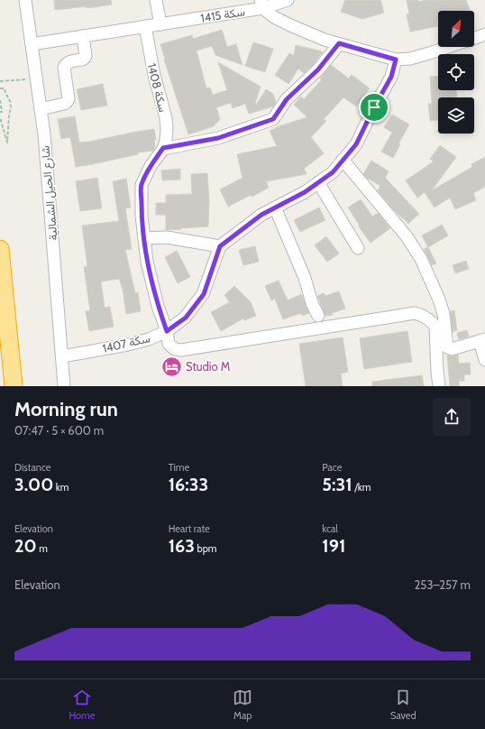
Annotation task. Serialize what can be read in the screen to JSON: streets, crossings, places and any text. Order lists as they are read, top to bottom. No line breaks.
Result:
{"streets":{"street":["سكة 1415","سكة 1408","شارع الحيل الشمالية","سكة 1407"]},"crossings":[["سكة 1415","سكة 1408"],["سكة 1415","شارع الحيل الشمالية"],["سكة 1408","سكة 1407"],["شارع الحيل الشمالية","سكة 1407"]],"places":{"hotel":["Studio M"]},"north":"top right","page":{"heading":["Morning run","07:47 · 5 × 600 m"],"stats":[["Distance","3.00 km"],["Time","16:33"],["Pace","5:31 /km"],["Elevation","20 m"],["Heart rate","163 bpm"],["kcal","191"]],"chart":["Elevation","253–257 m"],"tabs":["Home","Map","Saved"]}}
